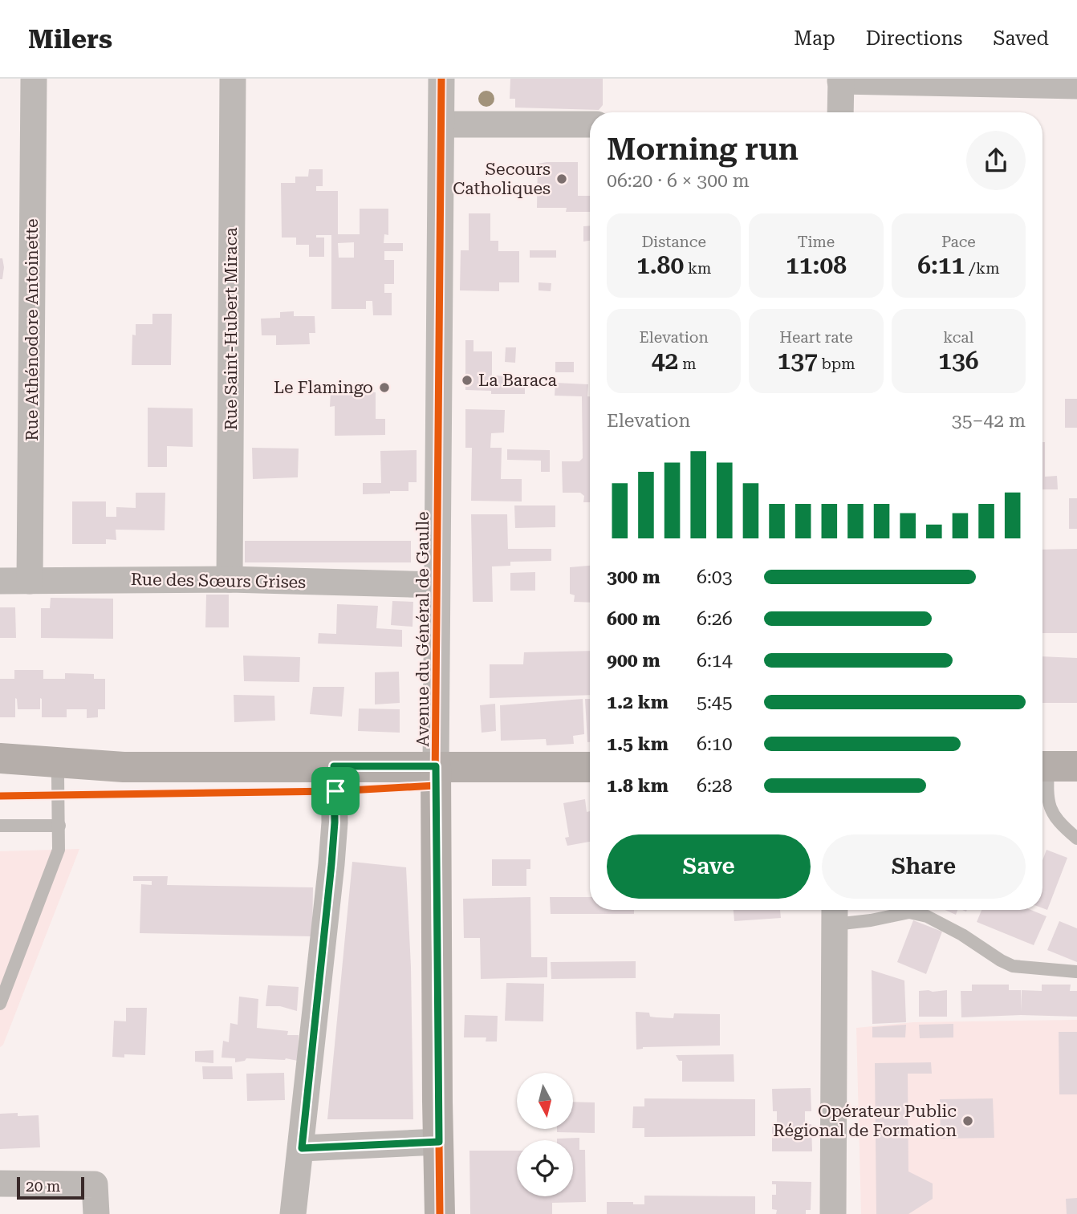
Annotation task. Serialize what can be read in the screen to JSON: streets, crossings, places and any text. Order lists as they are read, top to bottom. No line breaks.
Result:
{"streets":{"street":["Rue Saint-Hubert Miraca","Rue Athénodore Antoinette","Rue des Sœurs Grises","Avenue du Général de Gaulle"]},"crossings":[["Rue Saint-Hubert Miraca","Rue des Sœurs Grises"],["Rue Athénodore Antoinette","Rue des Sœurs Grises"],["Rue des Sœurs Grises","Avenue du Général de Gaulle"]],"places":["Secours Catholiques","La Baraca","Le Flamingo","Opérateur Public Régional de Formation"],"scale_bar":"20 m","north":"bottom","page":{"header":"Milers","nav":["Map","Directions","Saved"],"heading":["Morning run","06:20 · 6 × 300 m"],"stats":[["Distance","1.80 km"],["Time","11:08"],["Pace","6:11 /km"],["Elevation","42 m"],["Heart rate","137 bpm"],["kcal","136"]],"chart":["Elevation","35–42 m"],"list":[{"name":"300 m","note":"6:03"},{"name":"600 m","note":"6:26"},{"name":"900 m","note":"6:14"},{"name":"1.2 km","note":"5:45"},{"name":"1.5 km","note":"6:10"},{"name":"1.8 km","note":"6:28"}],"buttons":["Save","Share"],"scale":"20 m"}}
